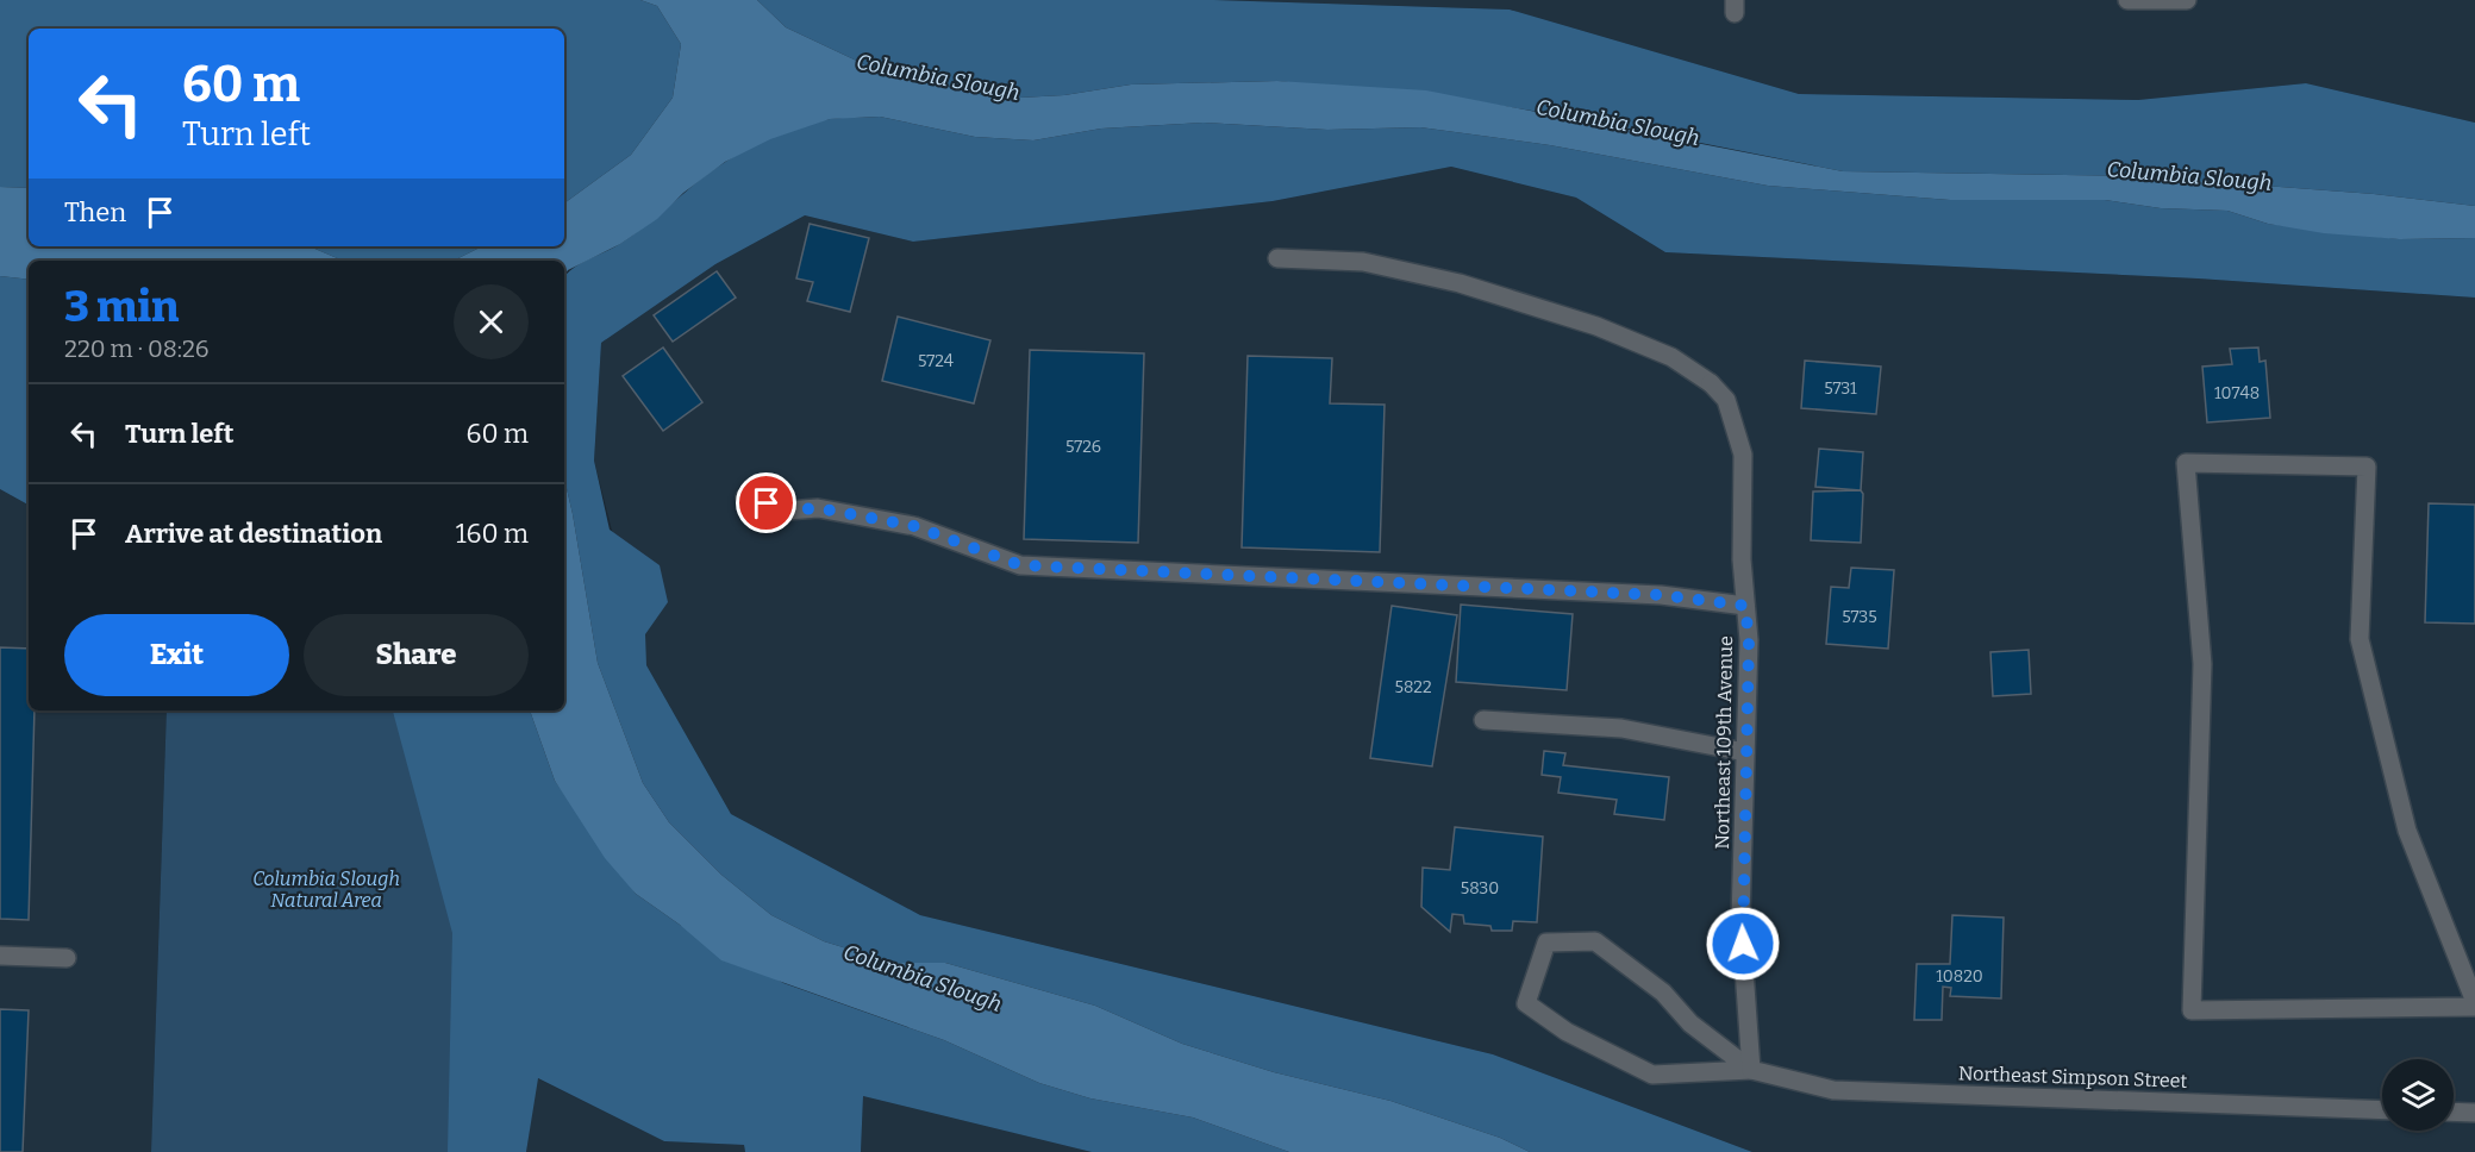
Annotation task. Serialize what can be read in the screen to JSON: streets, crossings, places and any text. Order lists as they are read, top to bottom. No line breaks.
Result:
{"streets":{"street":["Northeast 109th Avenue","Northeast Simpson Street"]},"crossings":[["Northeast 109th Avenue","Northeast Simpson Street"]],"water":["Columbia Slough"],"parks":["Columbia Slough Natural Area"],"house_numbers":["5724","5731","10748","5726","5735","5822","5830","10820"],"page":{"turn":["60 m","Turn left"],"then":"Then","heading":["3 min","220 m · 08:26"],"list":[{"name":"Turn left","value":"60 m"},{"name":"Arrive at destination","value":"160 m"}],"buttons":["Exit","Share"]}}
